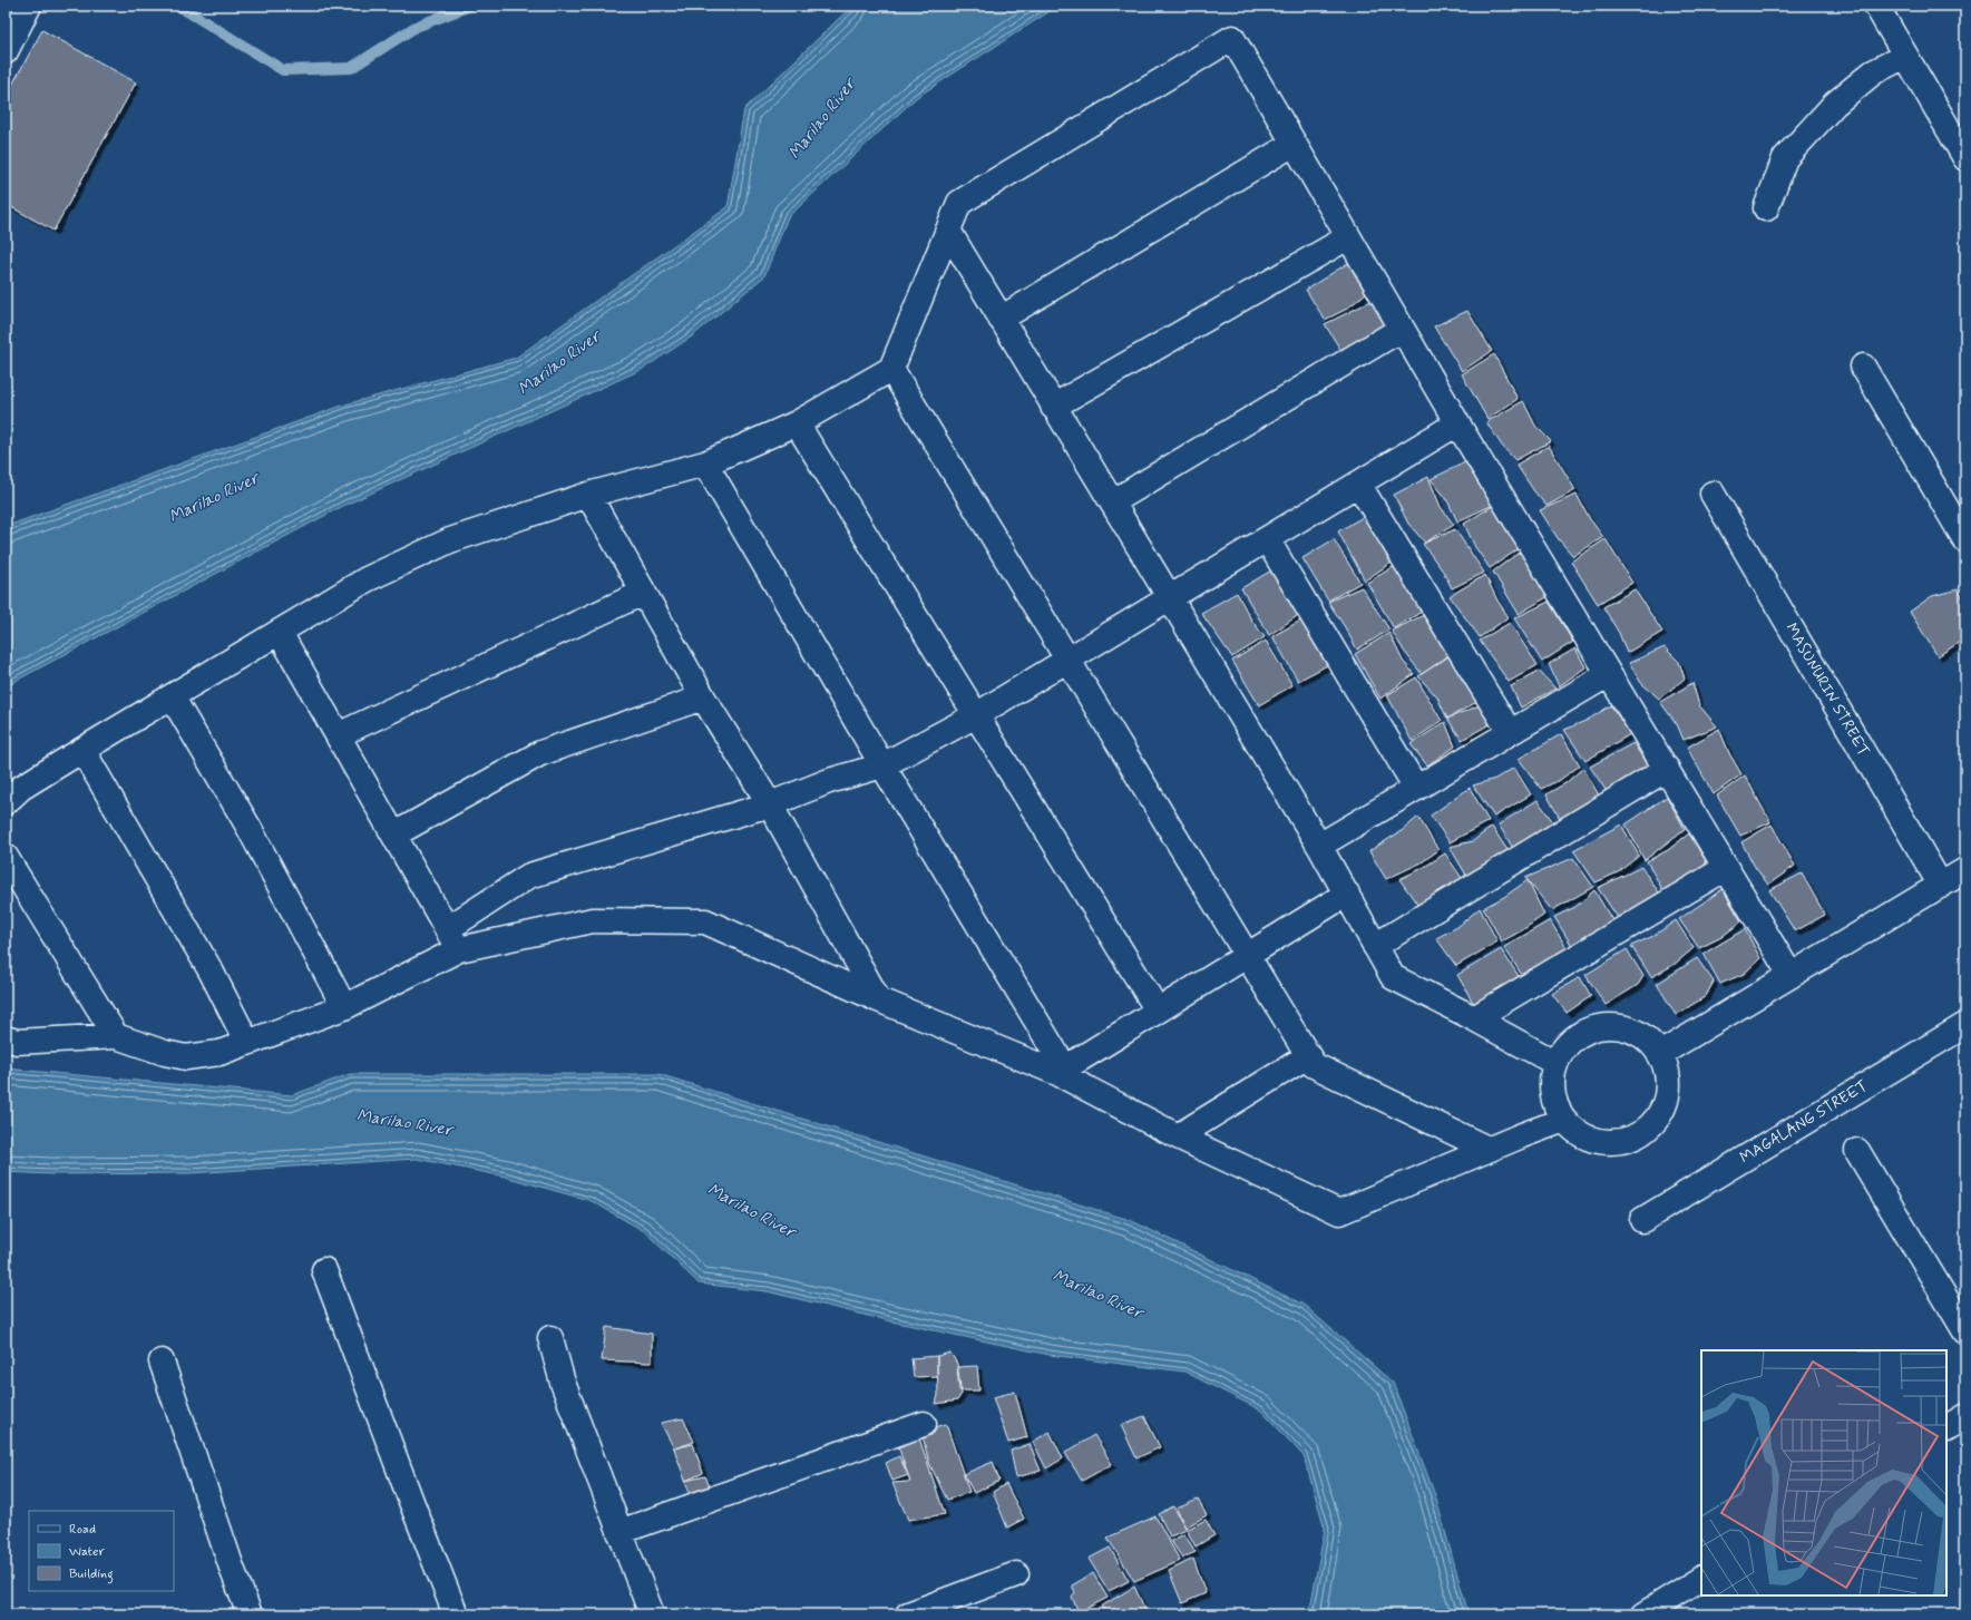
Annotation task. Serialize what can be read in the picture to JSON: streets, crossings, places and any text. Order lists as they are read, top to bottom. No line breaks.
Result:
{"streets":{"street":["MASUNURIN STREET","MAGALANG STREET"]},"water":["Marilao River"],"legend":["Road","Water","Building"]}
